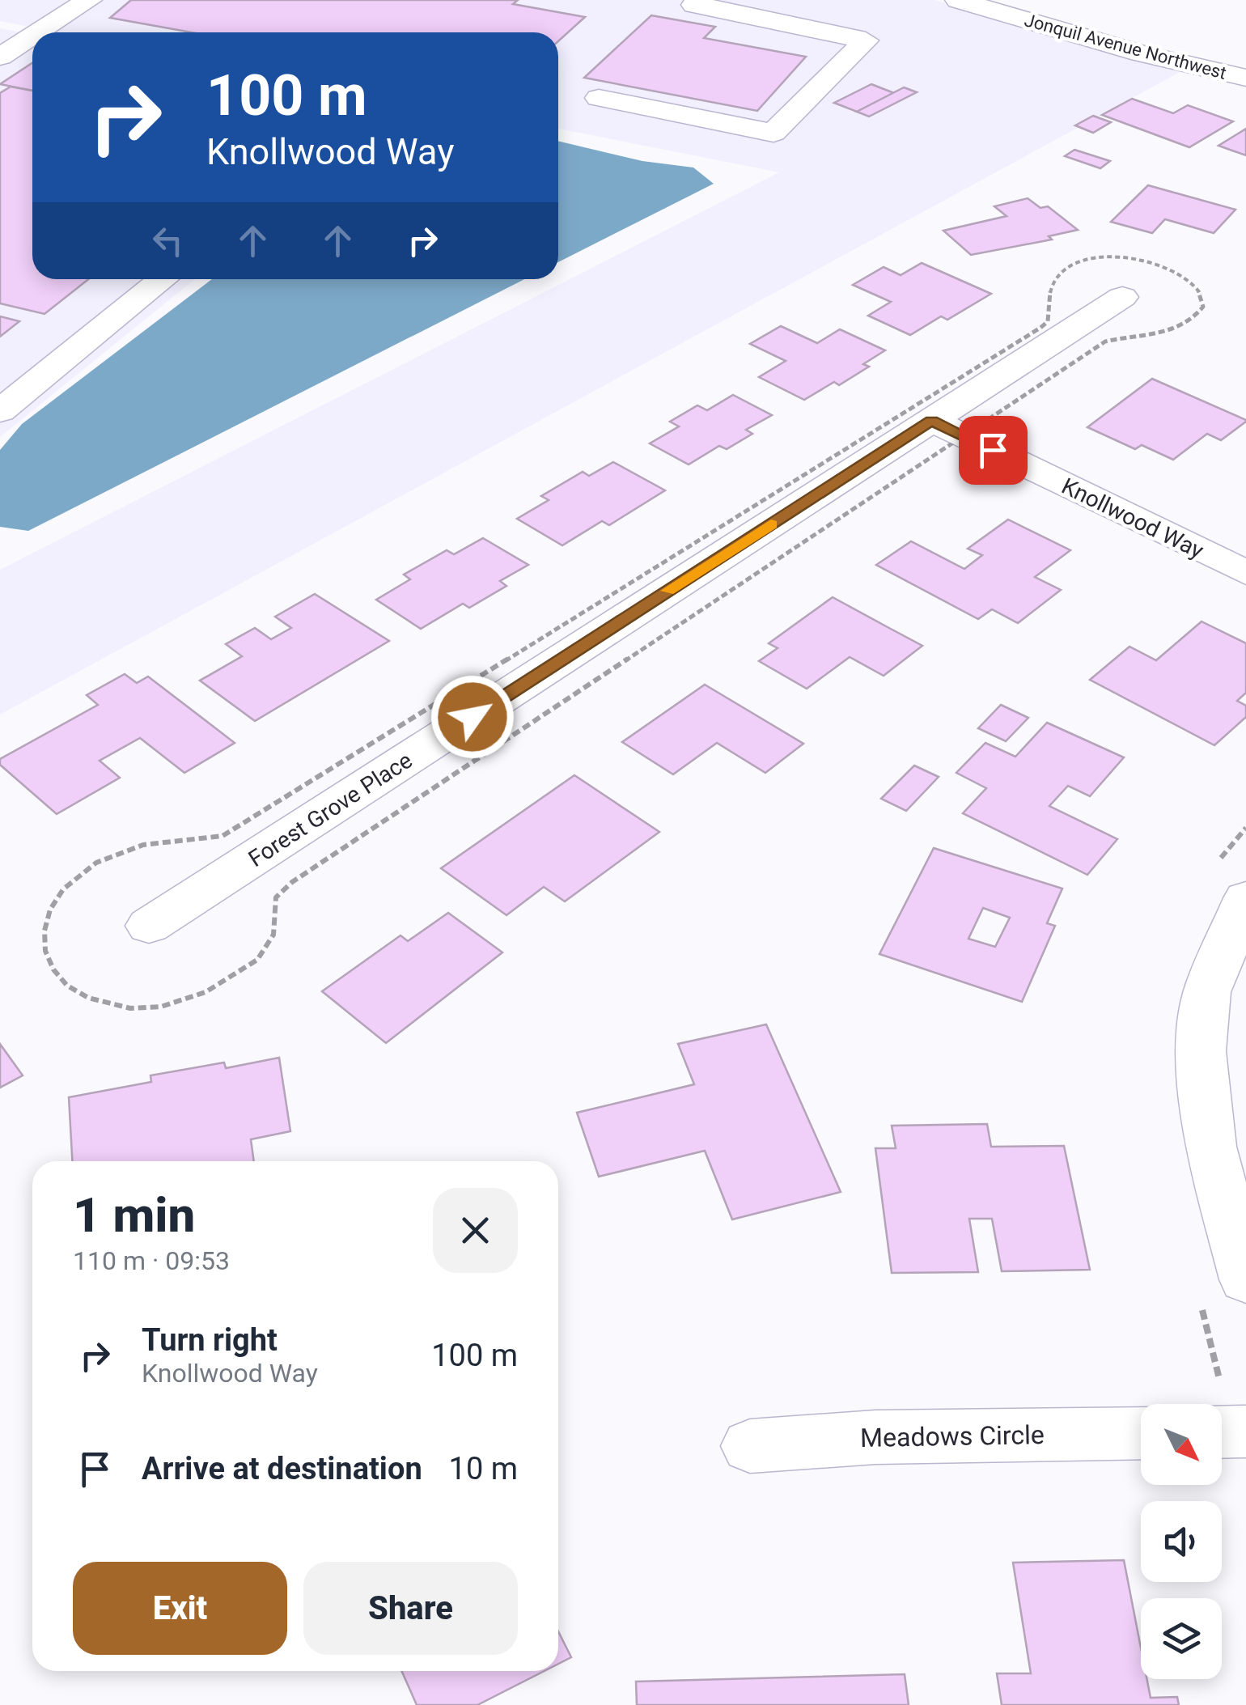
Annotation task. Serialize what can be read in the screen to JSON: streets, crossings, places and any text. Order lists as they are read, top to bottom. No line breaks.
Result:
{"streets":{"street":["Jonquil Avenue Northwest","Knollwood Way","Forest Grove Place","Meadows Circle"]},"crossings":[["Knollwood Way","Forest Grove Place"]],"north":"bottom right","page":{"turn":["100 m","Knollwood Way"],"heading":["1 min","110 m · 09:53"],"list":[{"name":"Turn right","note":"Knollwood Way","value":"100 m"},{"name":"Arrive at destination","value":"10 m"}],"buttons":["Exit","Share"]}}
